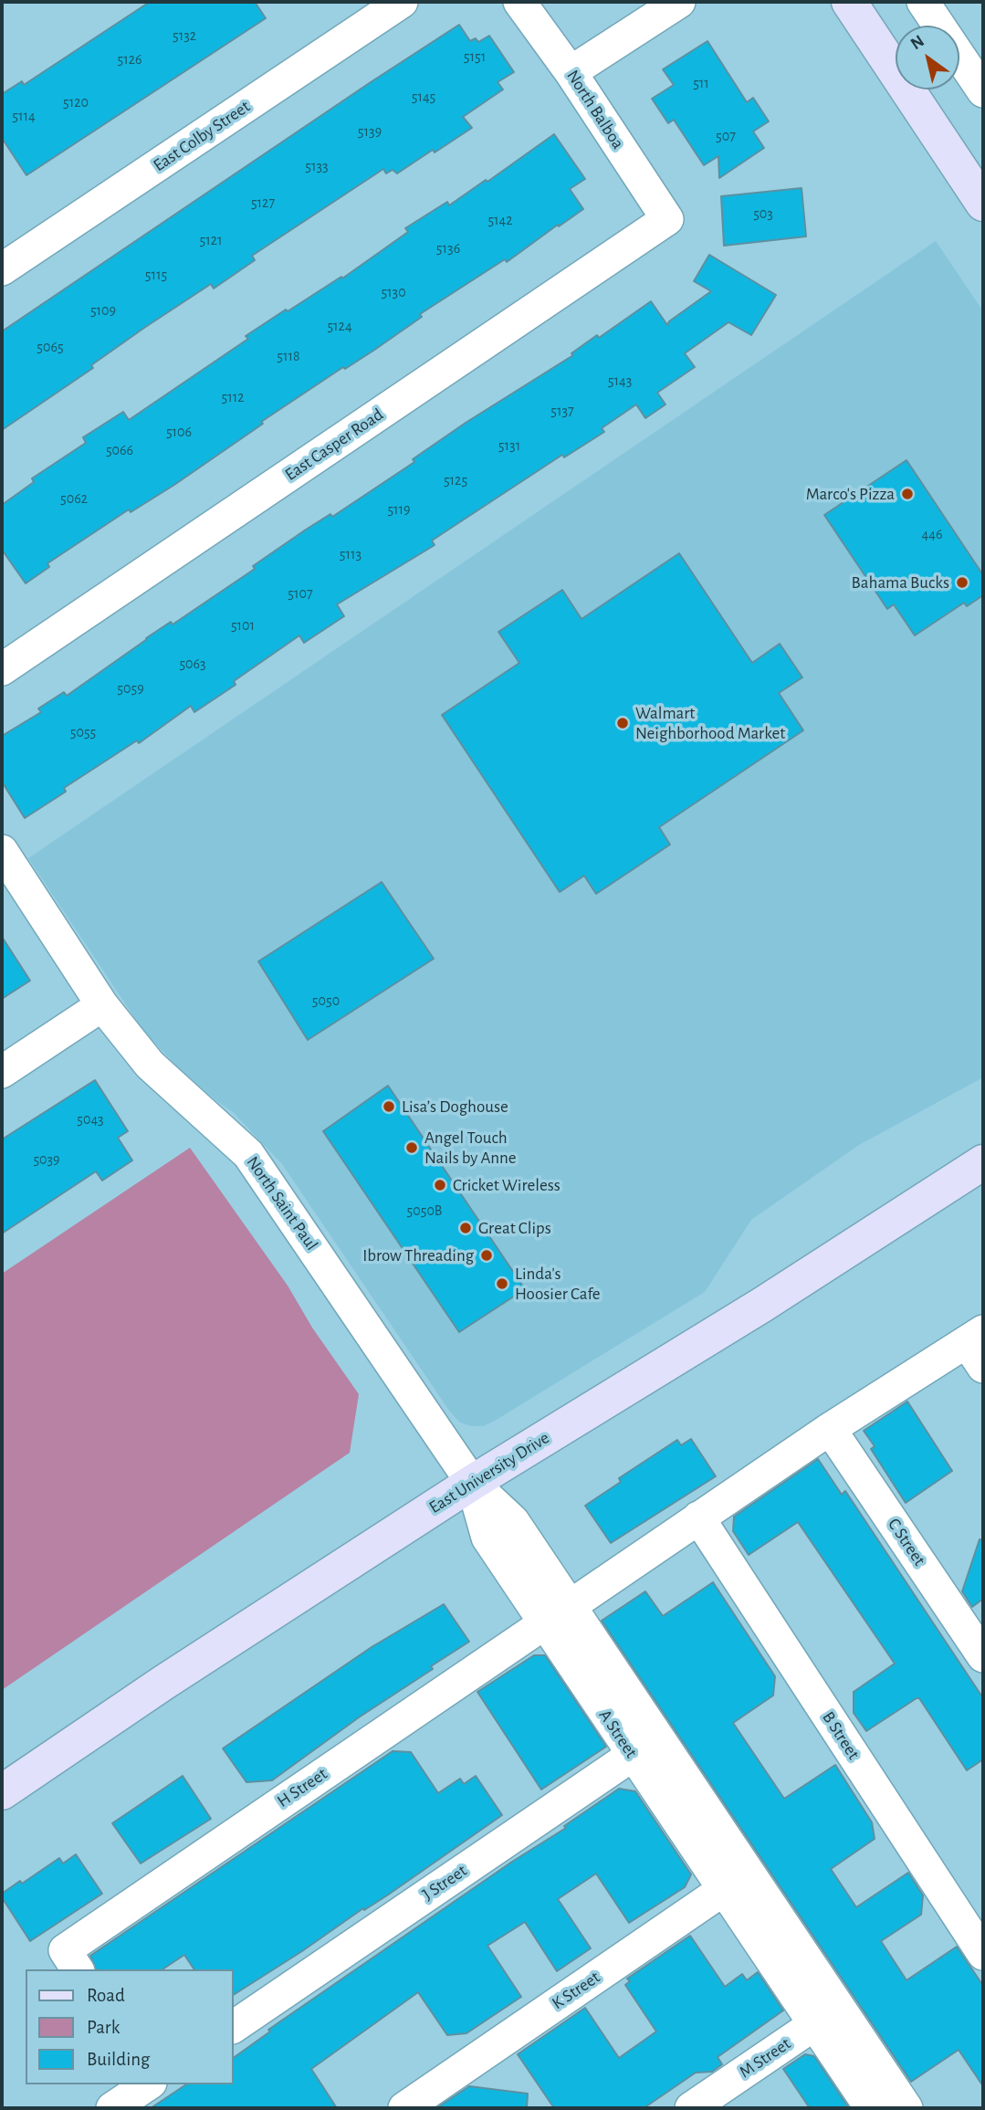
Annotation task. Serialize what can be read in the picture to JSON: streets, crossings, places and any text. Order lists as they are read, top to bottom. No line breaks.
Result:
{"streets":{"main road":["East University Drive"],"street":["North Balboa","East Colby Street","East Casper Road","North Saint Paul","C Street","A Street","B Street","H Street","J Street","K Street","M Street"]},"crossings":[["North Balboa","East Casper Road"],["North Saint Paul","East University Drive"],["North Saint Paul","A Street"],["East University Drive","A Street"],["A Street","H Street"],["A Street","J Street"],["A Street","K Street"],["A Street","M Street"]],"places":["Marco's Pizza","Bahama Bucks","Walmart Neighborhood Market","Lisa’s Doghouse","Angel Touch Nails by Anne","Cricket Wireless","Great Clips","Ibrow Threading","Linda's Hoosier Cafe"],"house_numbers":["5132","5151","5126","511","5145","5120","5114","5139","507","5133","5127","503","5142","5121","5136","5115","5130","5109","5124","5065","5118","5143","5112","5137","5106","5131","5066","5125","5062","5119","446","5113","5107","5101","5063","5059","5055","5050","5043","5039","5050B"],"legend":["Road","Park","Building"],"north":"top left"}
